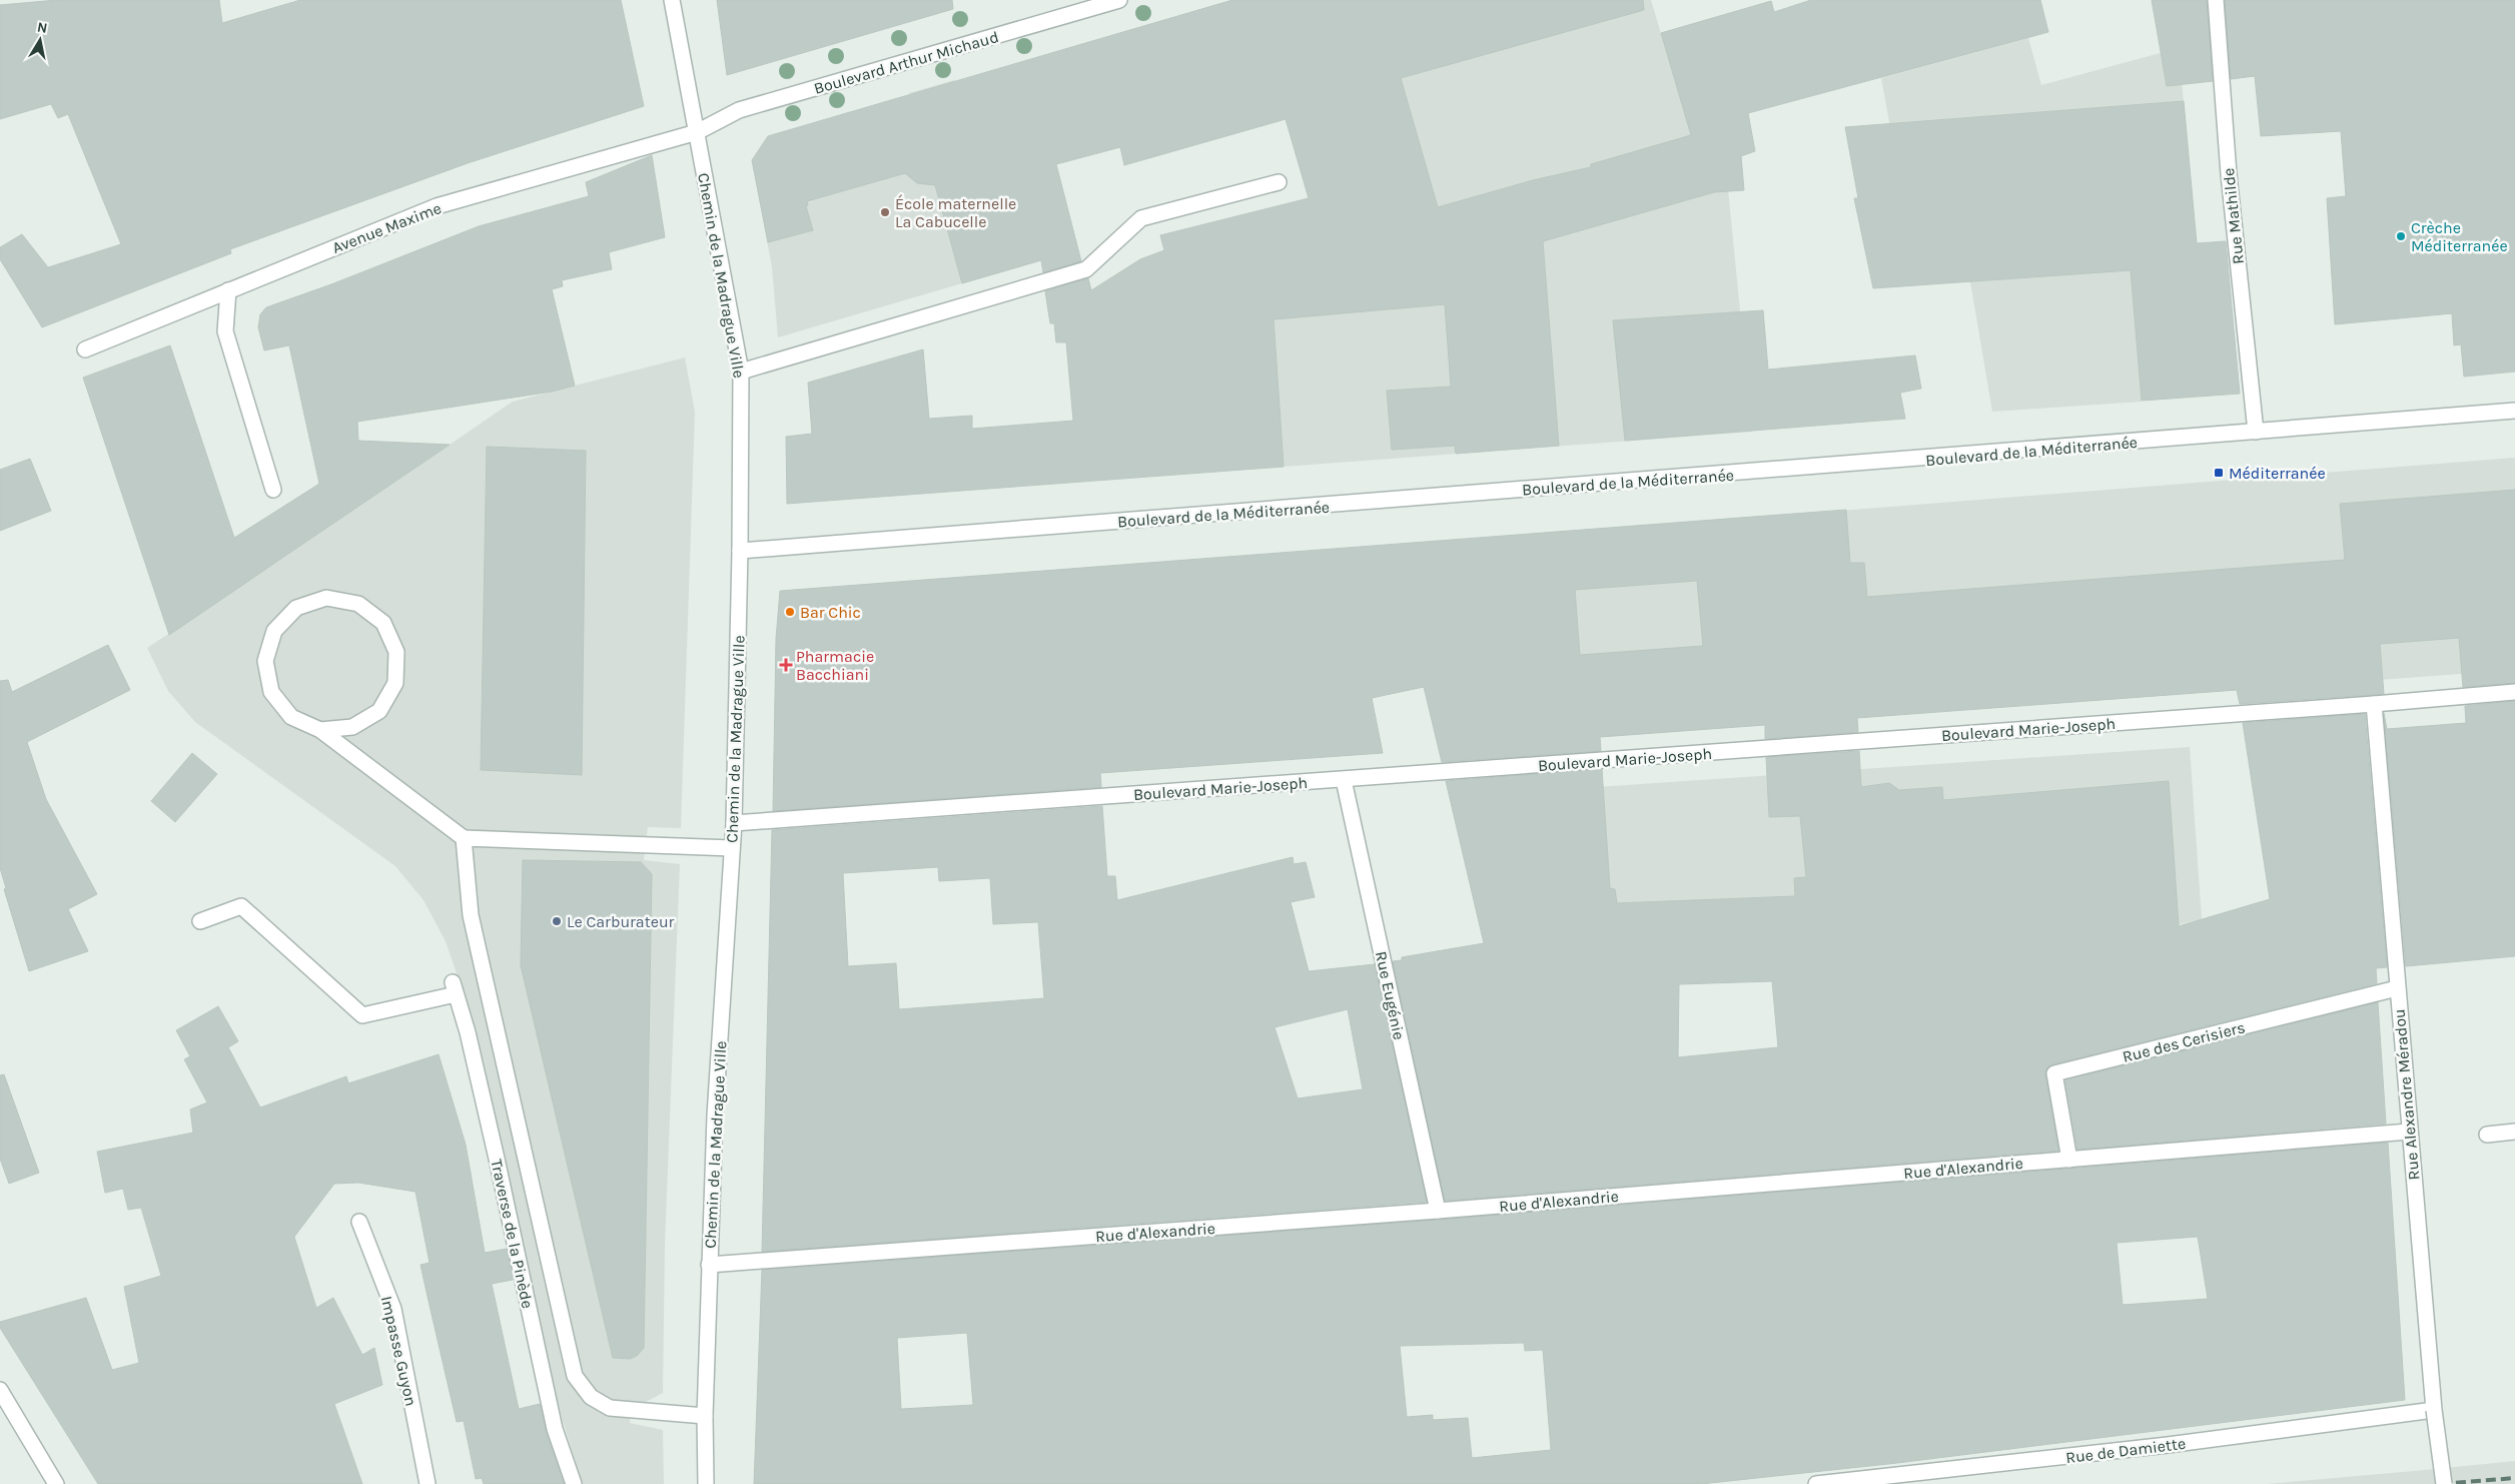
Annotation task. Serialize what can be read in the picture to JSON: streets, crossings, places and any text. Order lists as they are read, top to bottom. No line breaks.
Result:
{"streets":{"street":["Boulevard Arthur Michaud","Rue Mathilde","Avenue Maxime","Chemin de la Madrague Ville","Boulevard de la Méditerranée","Boulevard Marie-Joseph","Rue Eugénie","Rue des Cerisiers","Rue Alexandre Méradou","Rue d'Alexandrie","Traverse de la Pinède","Impasse Guyon","Rue de Damiette"]},"crossings":[["Boulevard Arthur Michaud","Avenue Maxime"],["Boulevard Arthur Michaud","Chemin de la Madrague Ville"],["Rue Mathilde","Boulevard de la Méditerranée"],["Avenue Maxime","Chemin de la Madrague Ville"],["Chemin de la Madrague Ville","Boulevard de la Méditerranée"],["Chemin de la Madrague Ville","Boulevard Marie-Joseph"],["Chemin de la Madrague Ville","Rue d'Alexandrie"],["Boulevard Marie-Joseph","Rue Eugénie"],["Boulevard Marie-Joseph","Rue Alexandre Méradou"],["Rue Eugénie","Rue d'Alexandrie"],["Rue des Cerisiers","Rue Alexandre Méradou"],["Rue des Cerisiers","Rue d'Alexandrie"],["Rue Alexandre Méradou","Rue d'Alexandrie"],["Rue Alexandre Méradou","Rue de Damiette"]],"places":{"other":["École maternelle La Cabucelle","Crèche Méditerranée","Bar Chic","Le Carburateur"],"transit":["Méditerranée"],"health":["Pharmacie Bacchiani"]},"north":"top"}
